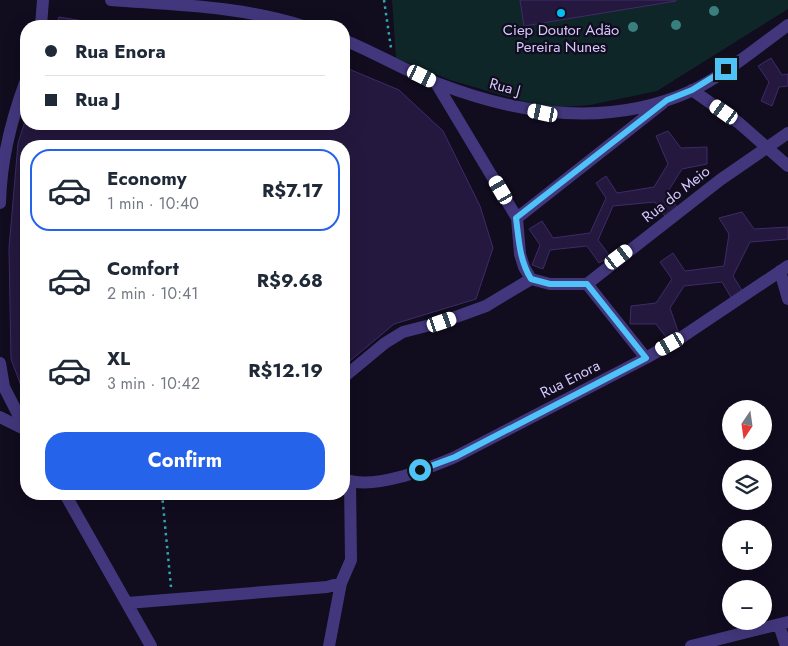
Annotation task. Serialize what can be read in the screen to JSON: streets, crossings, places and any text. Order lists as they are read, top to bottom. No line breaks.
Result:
{"streets":{"street":["Rua J","Rua do Meio","Rua Enora"]},"places":["Ciep Doutor Adão Pereira Nunes"],"north":"bottom","page":{"banner":["Rua Enora","Rua J"],"list":[{"name":"Economy","note":"1 min · 10:40","value":"R$7.17"},{"name":"Comfort","note":"2 min · 10:41","value":"R$9.68"},{"name":"XL","note":"3 min · 10:42","value":"R$12.19"}],"map_buttons":["+","−"],"buttons":"Confirm"}}
